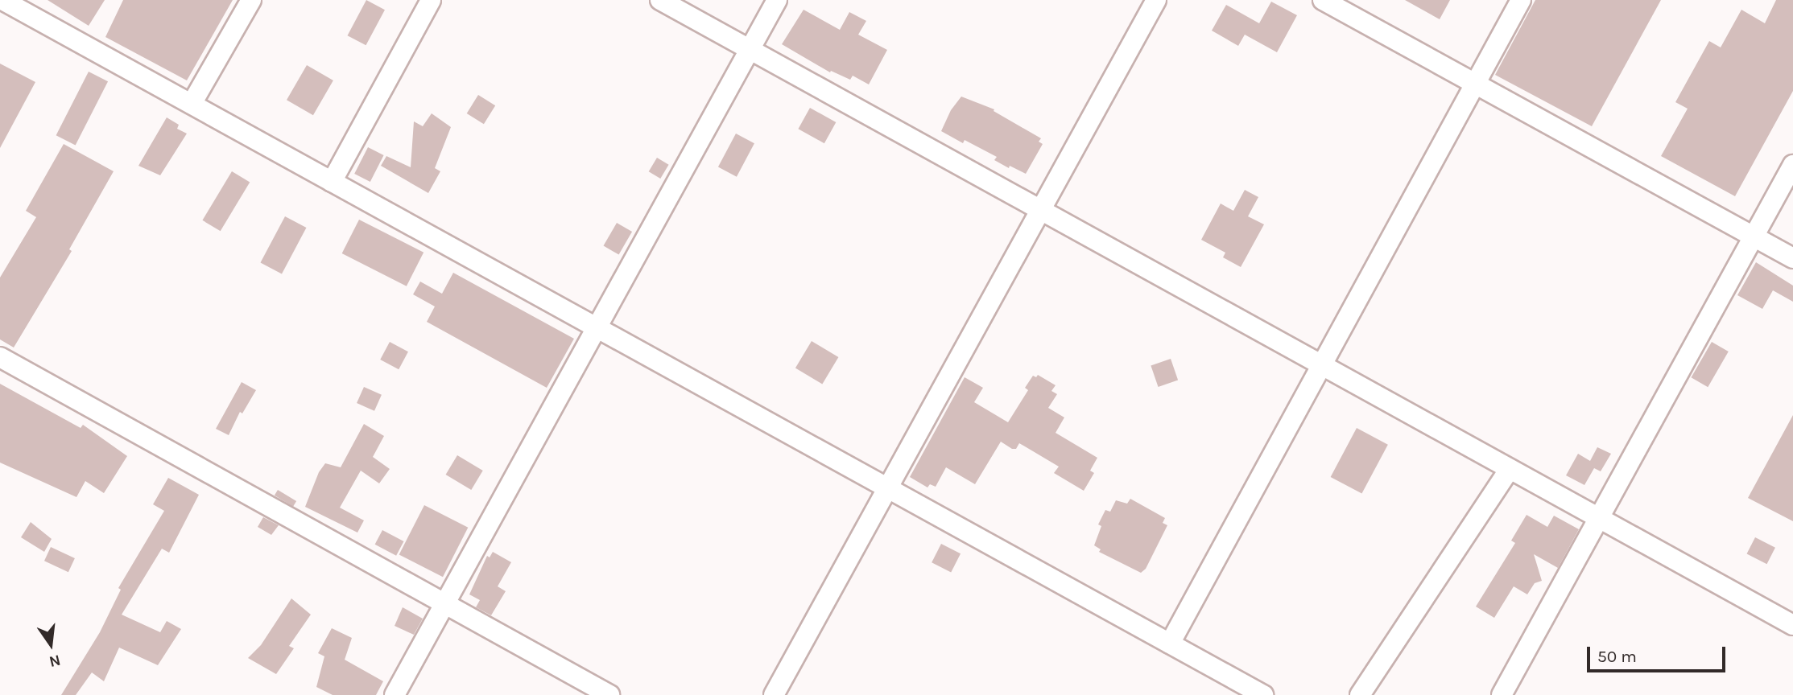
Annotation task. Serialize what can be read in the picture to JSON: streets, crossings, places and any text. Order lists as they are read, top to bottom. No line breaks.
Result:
{"scale_bar":"50 m","north":"bottom"}
